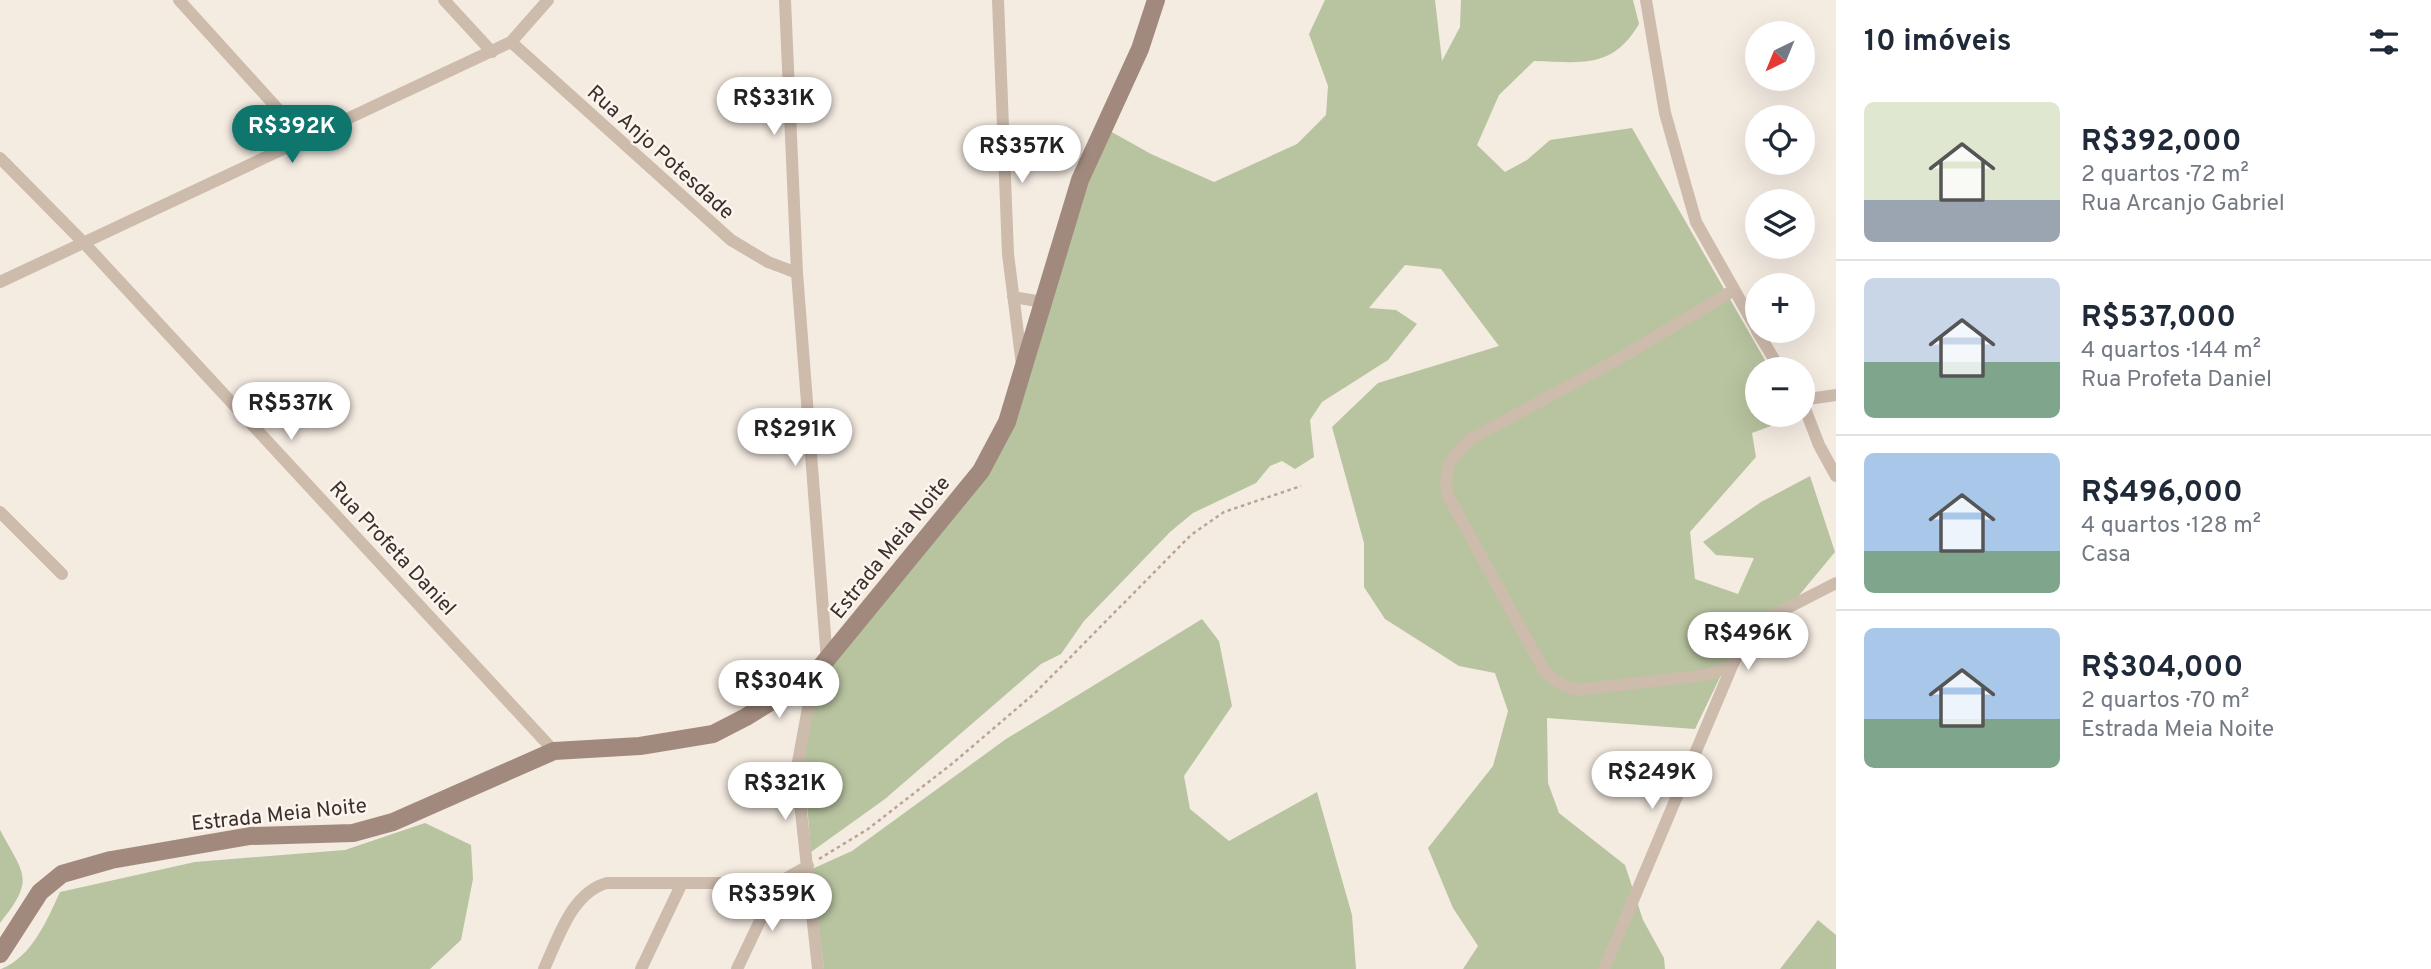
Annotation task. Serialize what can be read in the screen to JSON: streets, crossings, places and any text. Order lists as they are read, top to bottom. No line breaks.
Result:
{"streets":{"street":["Rua Anjo Potesdade","Estrada Meia Noite","Rua Profeta Daniel"]},"crossings":[["Estrada Meia Noite","Rua Profeta Daniel"]],"north":"bottom left","page":{"heading":"10 imóveis","map_buttons":["+","−"],"price":["R$331K","R$392K","R$357K","R$537K","R$291K","R$496K","R$304K","R$249K","R$321K","R$359K"],"list":[{"name":"R$392,000","note":"2 quartos · 72 m² · Rua Arcanjo Gabriel"},{"name":"R$537,000","note":"4 quartos · 144 m² · Rua Profeta Daniel"},{"name":"R$496,000","note":"4 quartos · 128 m² · Casa"},{"name":"R$304,000","note":"2 quartos · 70 m² · Estrada Meia Noite"}]}}
